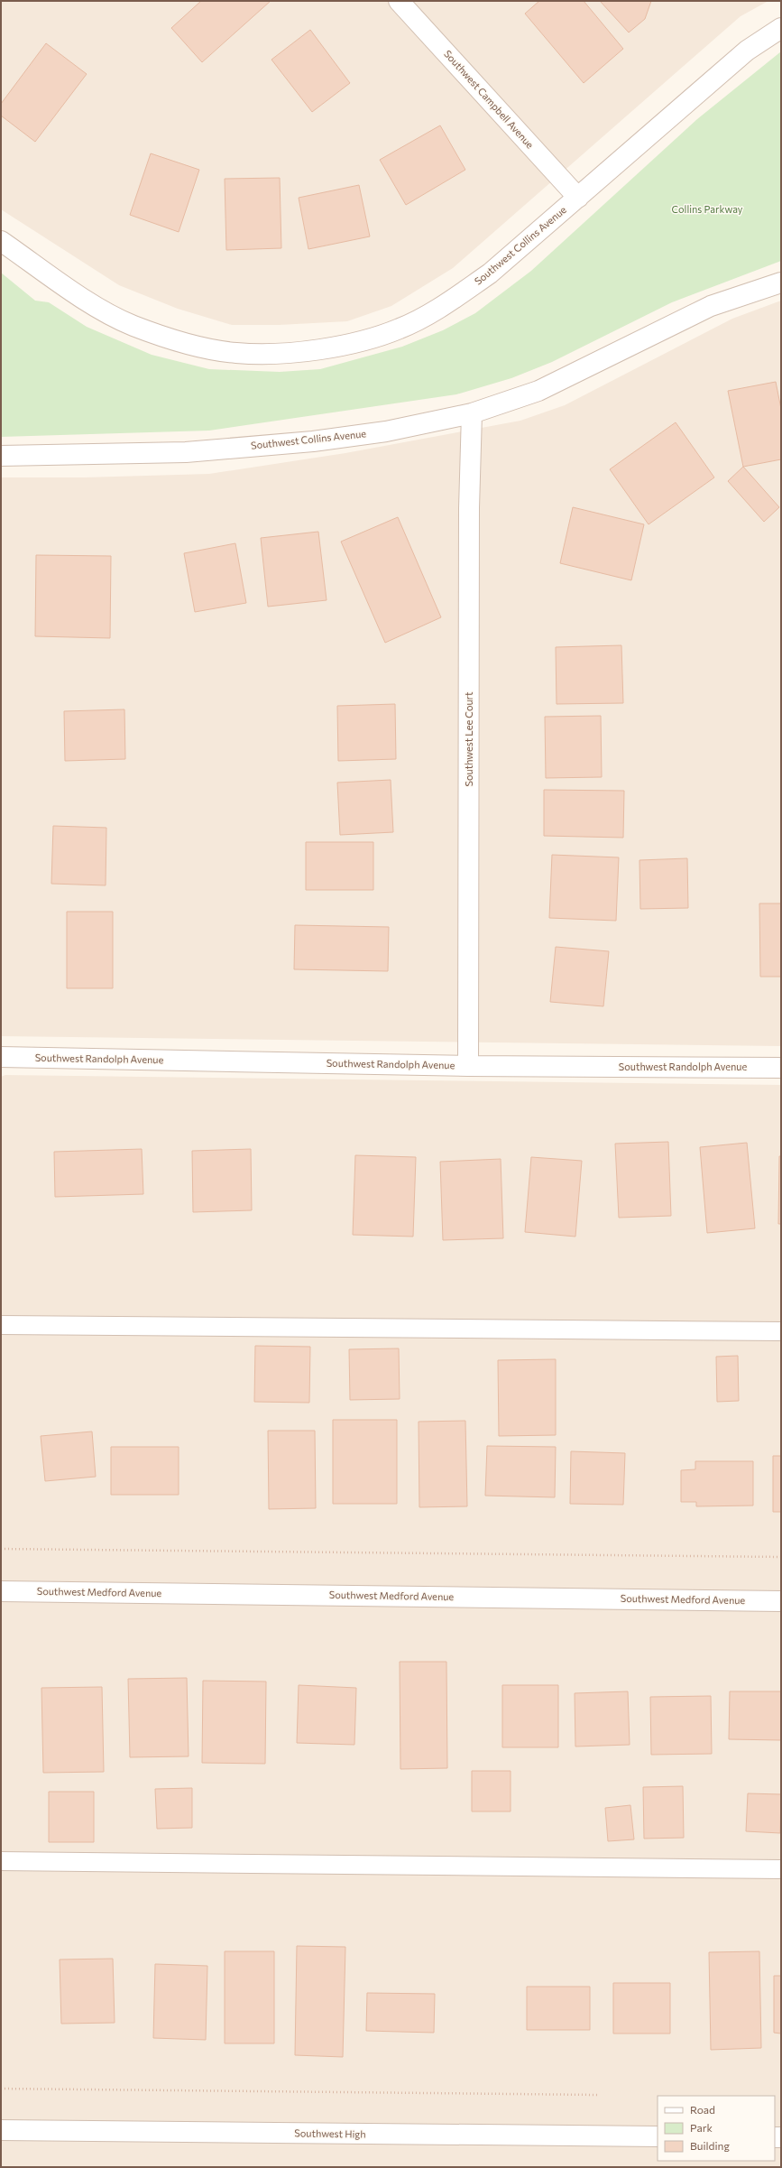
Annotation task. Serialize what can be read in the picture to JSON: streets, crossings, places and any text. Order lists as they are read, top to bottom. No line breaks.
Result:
{"streets":{"street":["Southwest Campbell Avenue","Southwest Collins Avenue","Southwest Lee Court","Southwest Randolph Avenue","Southwest Medford Avenue","Southwest High"]},"crossings":[["Southwest Campbell Avenue","Southwest Collins Avenue"],["Southwest Collins Avenue","Southwest Lee Court"],["Southwest Lee Court","Southwest Randolph Avenue"]],"parks":["Collins Parkway"],"legend":["Road","Park","Building"]}
